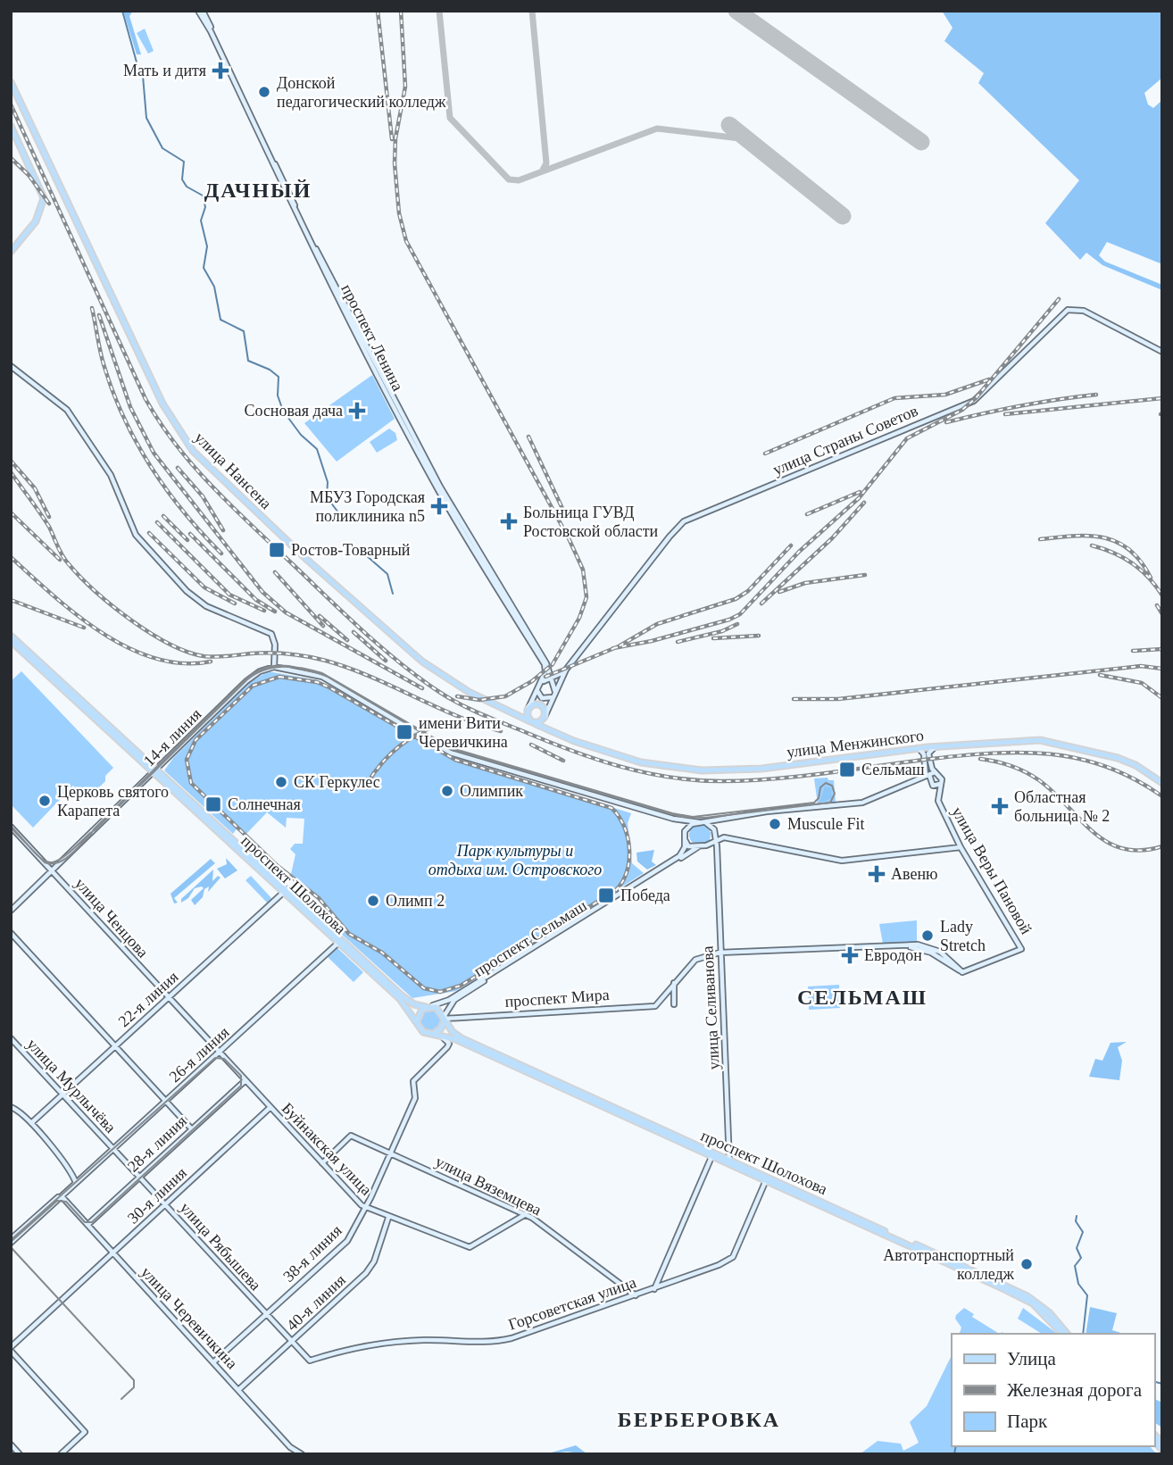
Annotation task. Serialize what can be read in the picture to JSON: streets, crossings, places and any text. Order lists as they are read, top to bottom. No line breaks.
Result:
{"streets":{"main road":["улица Нансена","улица Менжинского","проспект Шолохова"],"street":["проспект Ленина","улица Страны Советов","14-я линия","улица Веры Пановой","улица Ченцова","проспект Сельмаш","проспект Мира","22-я линия","улица Селиванова","26-я линия","улица Мурлычёва","28-я линия","Буйнакская улица","улица Вяземцева","30-я линия","улица Рябышева","38-я линия","40-я линия","Горсоветская улица","улица Черевичкина"]},"crossings":[["улица Нансена","улица Менжинского"],["14-я линия","проспект Шолохова"],["14-я линия","улица Ченцова"],["улица Менжинского","улица Веры Пановой"],["проспект Шолохова","проспект Сельмаш"],["проспект Шолохова","проспект Мира"],["проспект Шолохова","22-я линия"],["проспект Шолохова","улица Селиванова"],["проспект Шолохова","26-я линия"],["проспект Шолохова","38-я линия"],["проспект Шолохова","Горсоветская улица"],["улица Ченцова","22-я линия"],["улица Ченцова","26-я линия"],["улица Ченцова","Буйнакская улица"],["проспект Сельмаш","проспект Мира"],["проспект Сельмаш","улица Селиванова"],["проспект Сельмаш","38-я линия"],["проспект Мира","38-я линия"],["22-я линия","улица Мурлычёва"],["26-я линия","улица Мурлычёва"],["26-я линия","Буйнакская улица"],["26-я линия","улица Рябышева"],["26-я линия","улица Черевичкина"],["улица Мурлычёва","улица Рябышева"],["28-я линия","Буйнакская улица"],["28-я линия","улица Рябышева"],["28-я линия","улица Черевичкина"],["Буйнакская улица","улица Вяземцева"],["Буйнакская улица","30-я линия"],["Буйнакская улица","38-я линия"],["Буйнакская улица","40-я линия"],["улица Вяземцева","38-я линия"],["улица Вяземцева","Горсоветская улица"],["30-я линия","улица Рябышева"],["30-я линия","улица Черевичкина"],["улица Рябышева","38-я линия"],["улица Рябышева","40-я линия"],["улица Рябышева","Горсоветская улица"],["38-я линия","улица Черевичкина"],["40-я линия","улица Черевичкина"]],"districts":["ДАЧНЫЙ","СЕЛЬМАШ","БЕРБЕРОВКА"],"parks":["Парк культуры и отдыха им. Островского"],"places":{"health":["Мать и дитя","Сосновая дача","МБУЗ Городская поликлиника n5","Больница ГУВД Ростовской области","Областная больница № 2","Авеню","Евродон"],"other":["Донской педагогический колледж","СК Геркулес","Олимпик","Церковь святого Карапета","Muscule Fit","Олимп 2","Lady Stretch","Автотранспортный колледж"],"transit":["Ростов-Товарный","имени Вити Черевичкина","Сельмаш","Солнечная","Победа"]},"legend":["Улица","Железная дорога","Парк"]}
